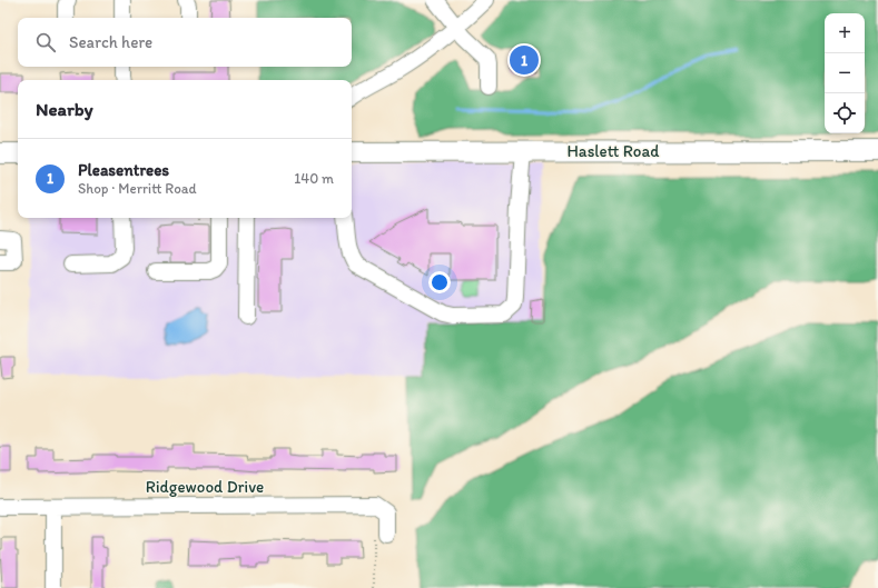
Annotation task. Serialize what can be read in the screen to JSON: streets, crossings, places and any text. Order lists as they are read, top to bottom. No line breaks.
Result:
{"streets":{"main road":["Haslett Road"],"street":["Ridgewood Drive"]},"page":{"map_buttons":["+","−"],"search":"Search here","pins":"1","heading":"Nearby","list":[{"mark":"1","name":"Pleasentrees","note":"Shop · Merritt Road","value":"140 m"}]}}
